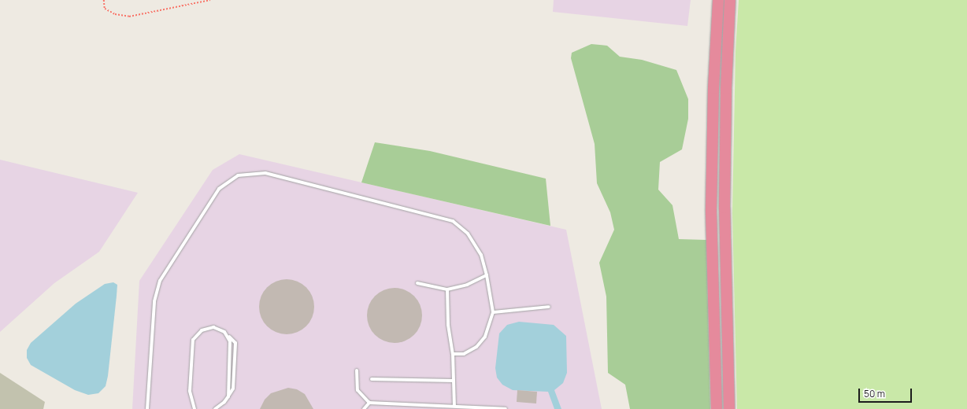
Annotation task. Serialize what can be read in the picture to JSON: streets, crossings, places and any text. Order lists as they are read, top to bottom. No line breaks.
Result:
{"scale_bar":"50 m"}
